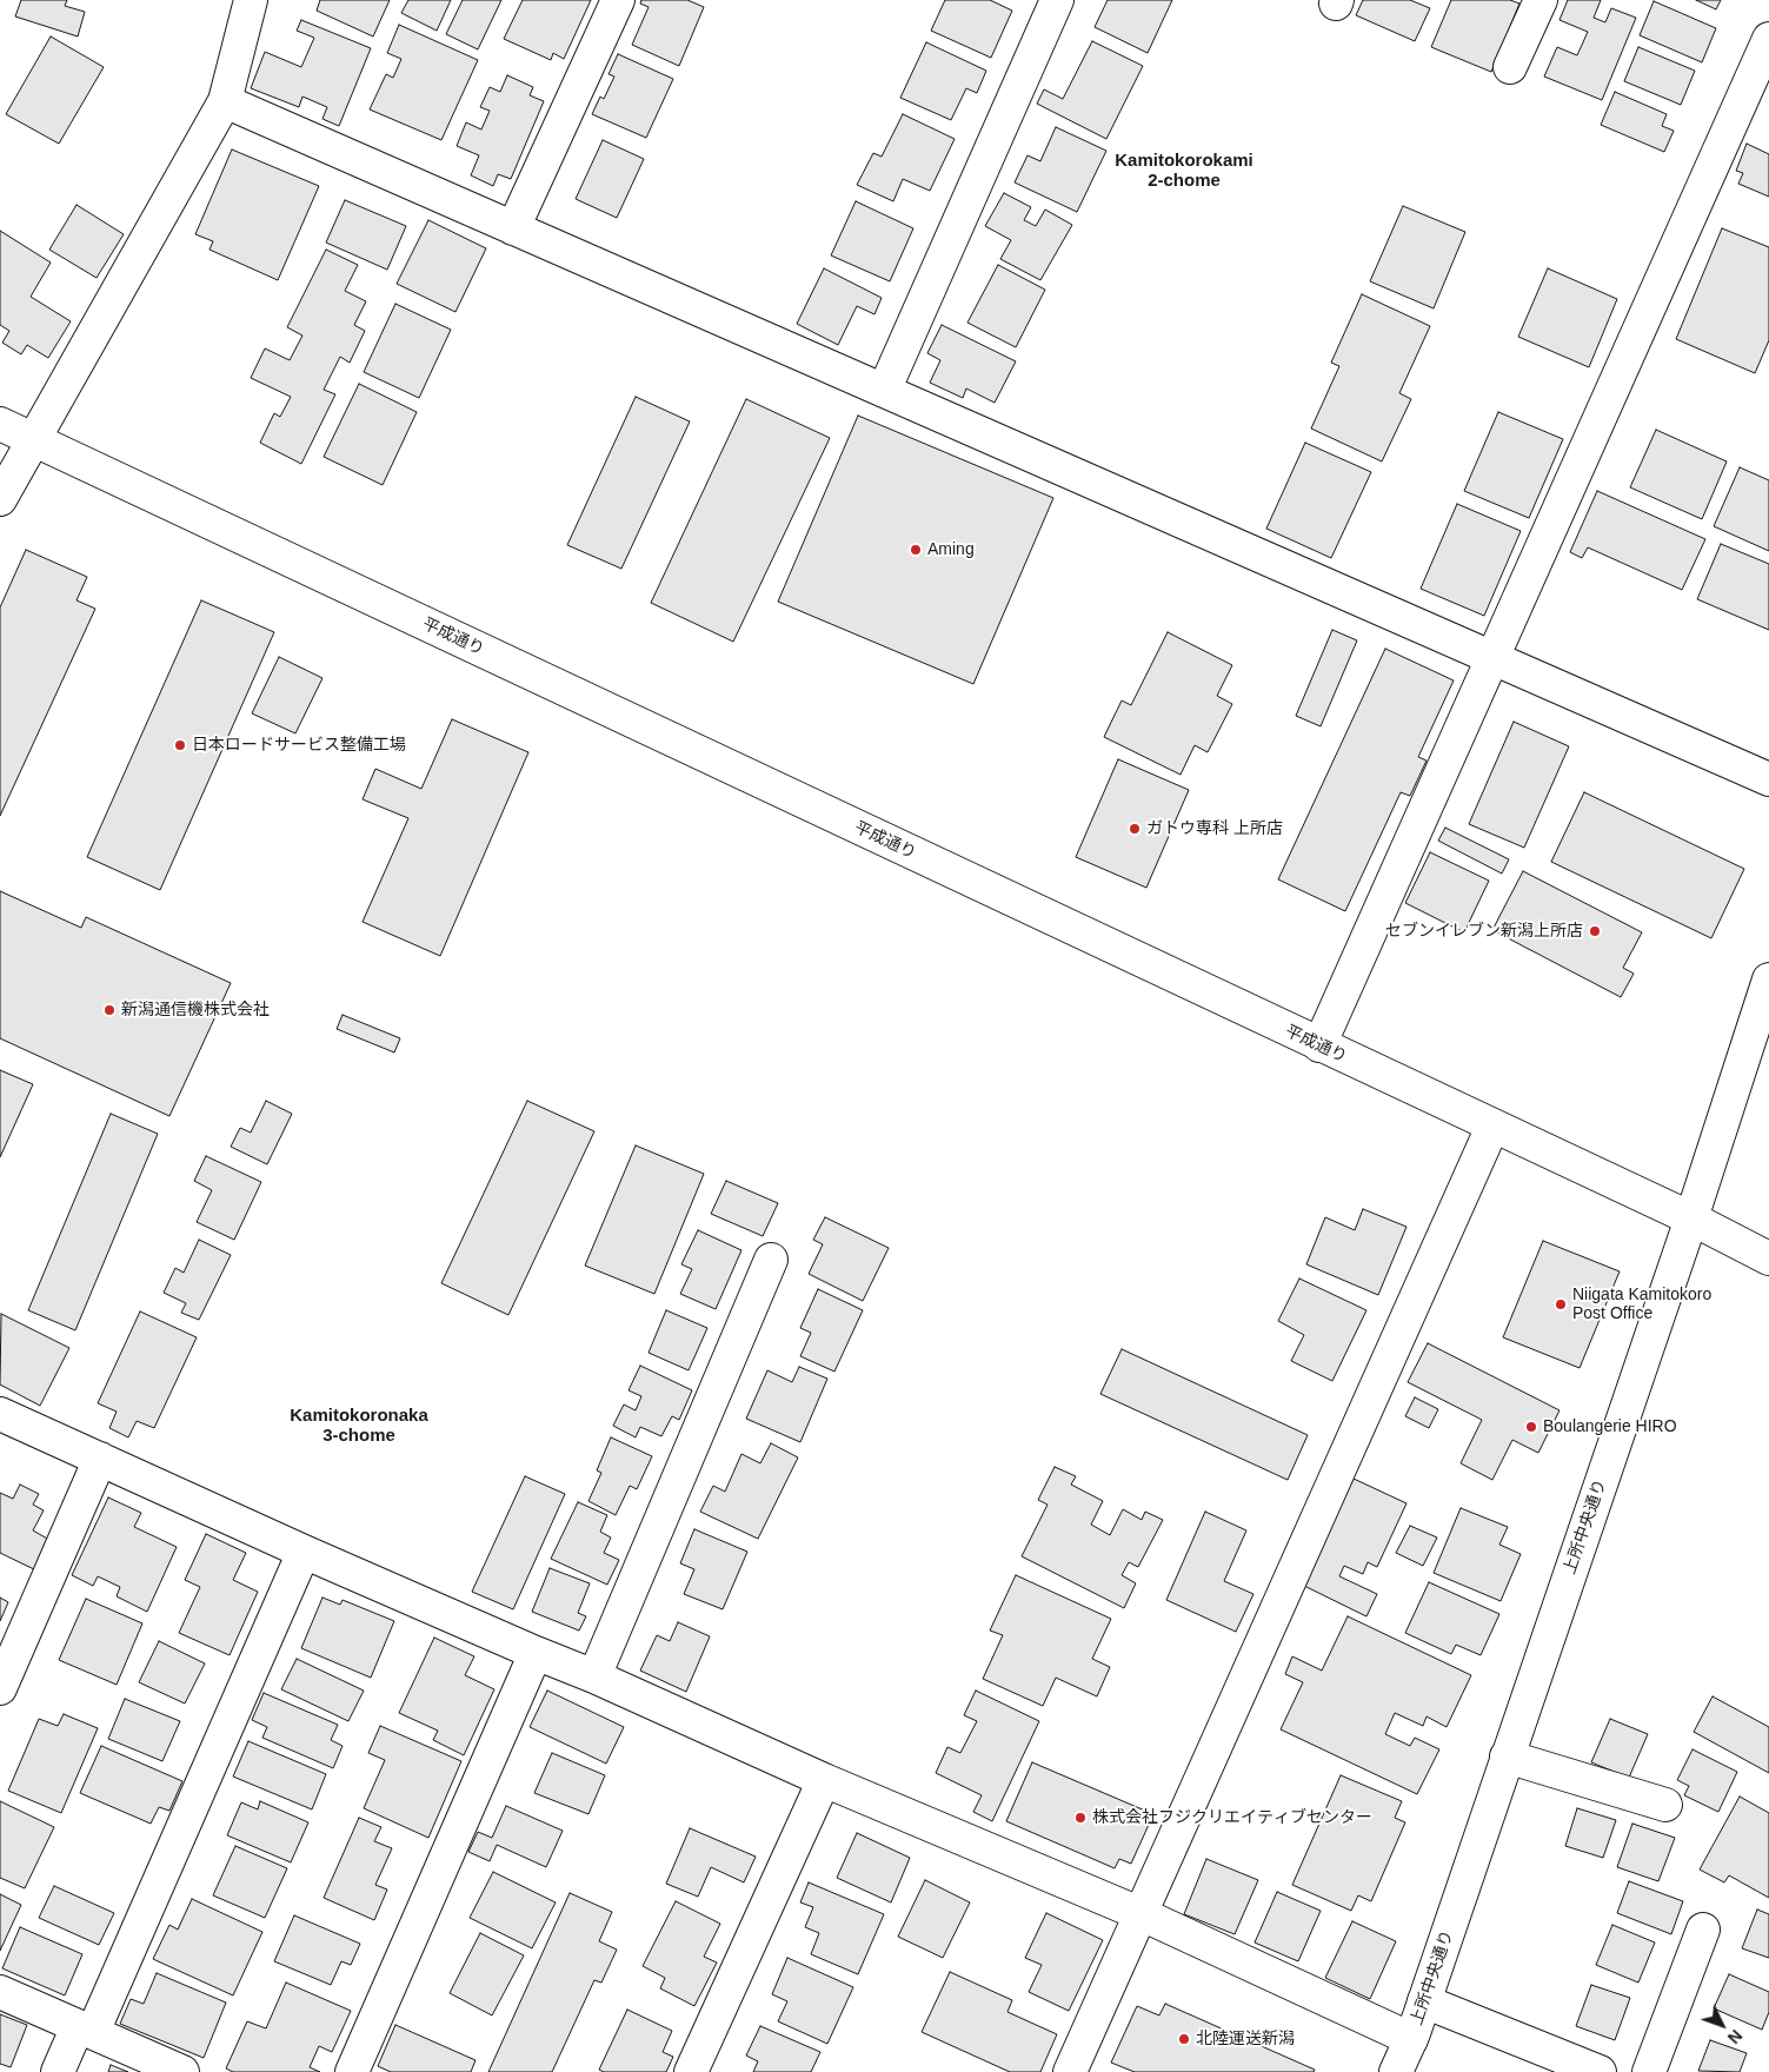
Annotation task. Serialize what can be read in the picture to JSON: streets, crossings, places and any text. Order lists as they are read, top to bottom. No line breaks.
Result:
{"streets":{"street":["平成通り","上所中央通り"]},"crossings":[["平成通り","上所中央通り"]],"districts":["Kamitokorokami 2-chome","Kamitokoronaka 3-chome"],"places":["Aming","日本ロードサービス整備工場","ガトウ専科 上所店","セブンイレブン新潟上所店","新潟通信機株式会社","Niigata Kamitokoro Post Office","Boulangerie HIRO","株式会社フジクリエイティブセンター","北陸運送新潟"],"north":"bottom right"}
